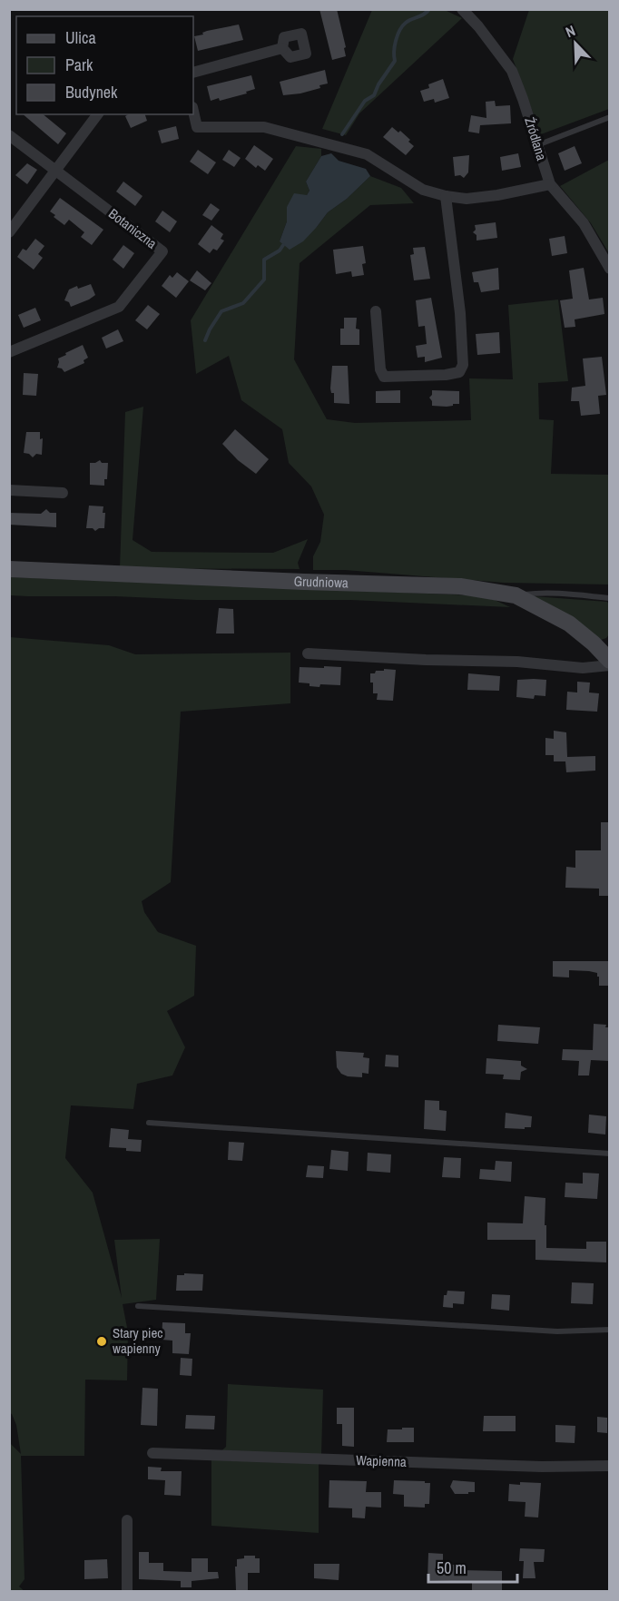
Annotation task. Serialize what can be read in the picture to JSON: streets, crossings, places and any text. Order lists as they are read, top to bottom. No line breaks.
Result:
{"streets":{"street":["Źródlana","Botaniczna","Grudniowa","Wapienna"]},"places":["Stary piec wapienny"],"legend":["Ulica","Park","Budynek"],"scale_bar":"50 m","north":"top left"}
